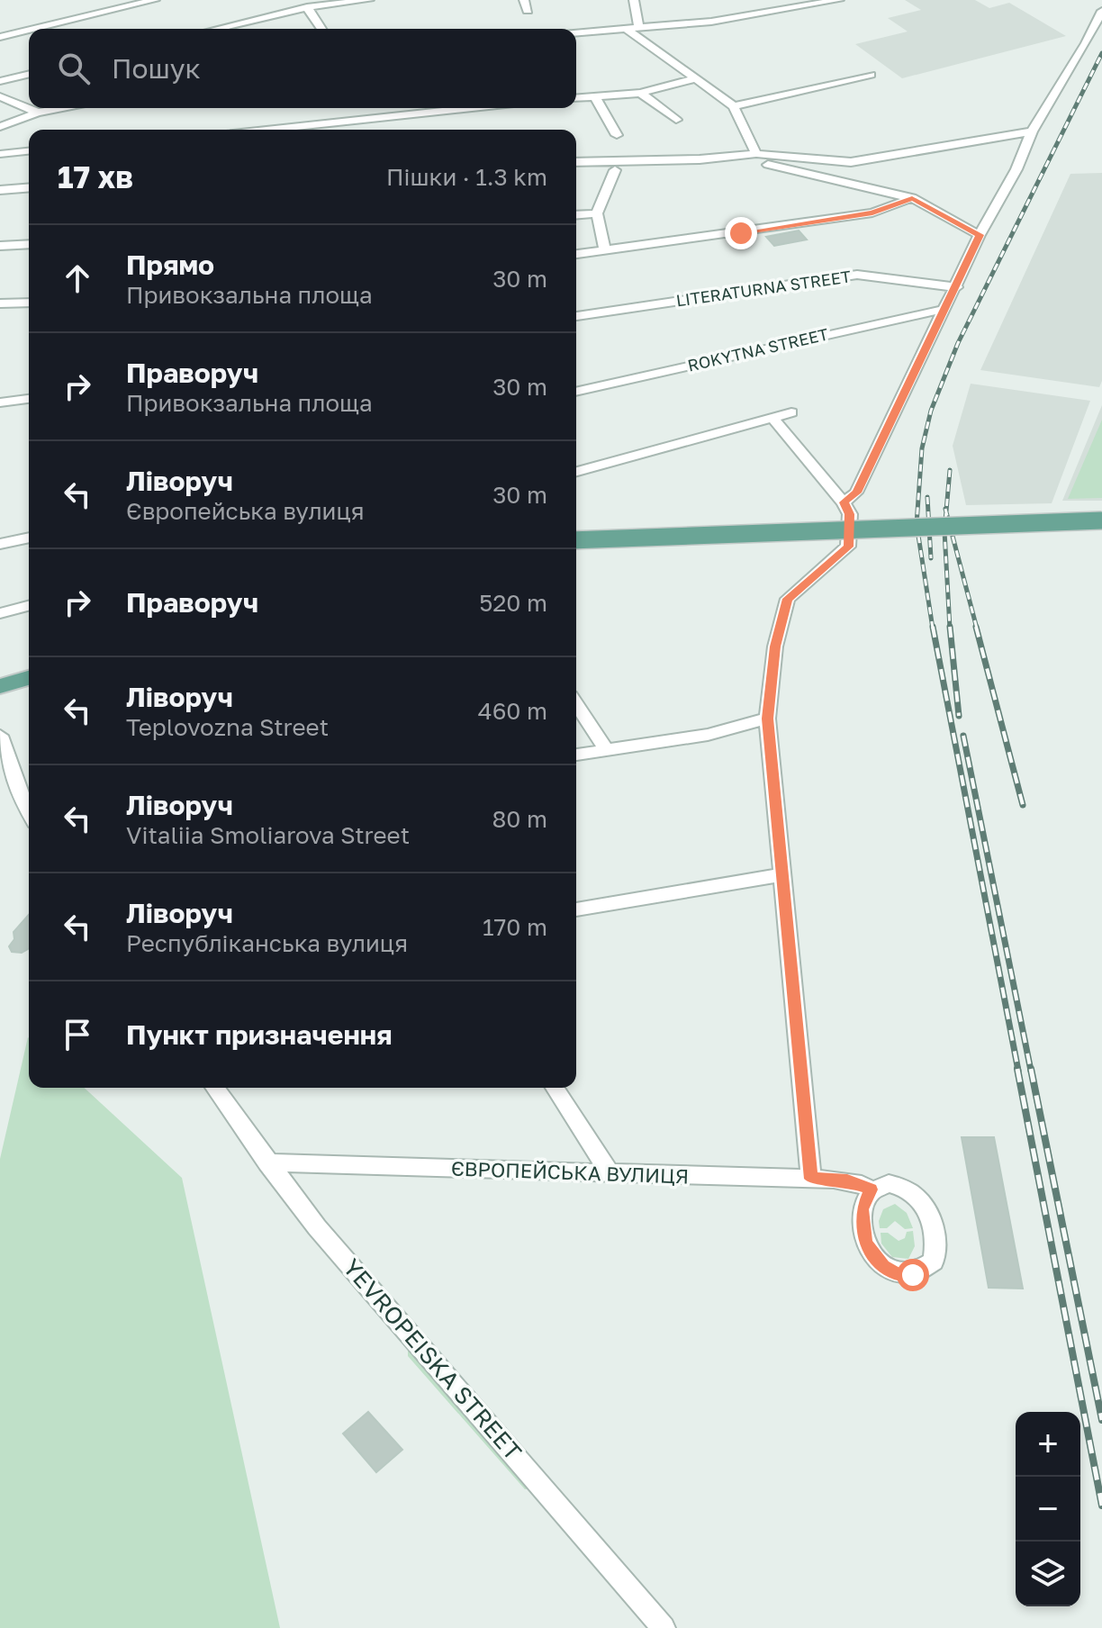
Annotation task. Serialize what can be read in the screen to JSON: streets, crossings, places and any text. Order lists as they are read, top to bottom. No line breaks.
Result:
{"streets":{"street":["LITERATURNA STREET","ROKYTNA STREET","ЄВРОПЕЙСЬКА ВУЛИЦЯ","YEVROPEISKA STREET"]},"crossings":[["ЄВРОПЕЙСЬКА ВУЛИЦЯ","YEVROPEISKA STREET"]],"page":{"search":"Пошук","heading":["17 хв","Пішки · 1.3 km"],"list":[["Прямо","Привокзальна площа","30 m"],["Праворуч","Привокзальна площа","30 m"],["Ліворуч","Європейська вулиця","30 m"],["Праворуч","520 m"],["Ліворуч","Teplovozna Street","460 m"],["Ліворуч","Vitaliia Smoliarova Street","80 m"],["Ліворуч","Республіканська вулиця","170 m"],"Пункт призначення"],"map_buttons":["+","−"]}}
